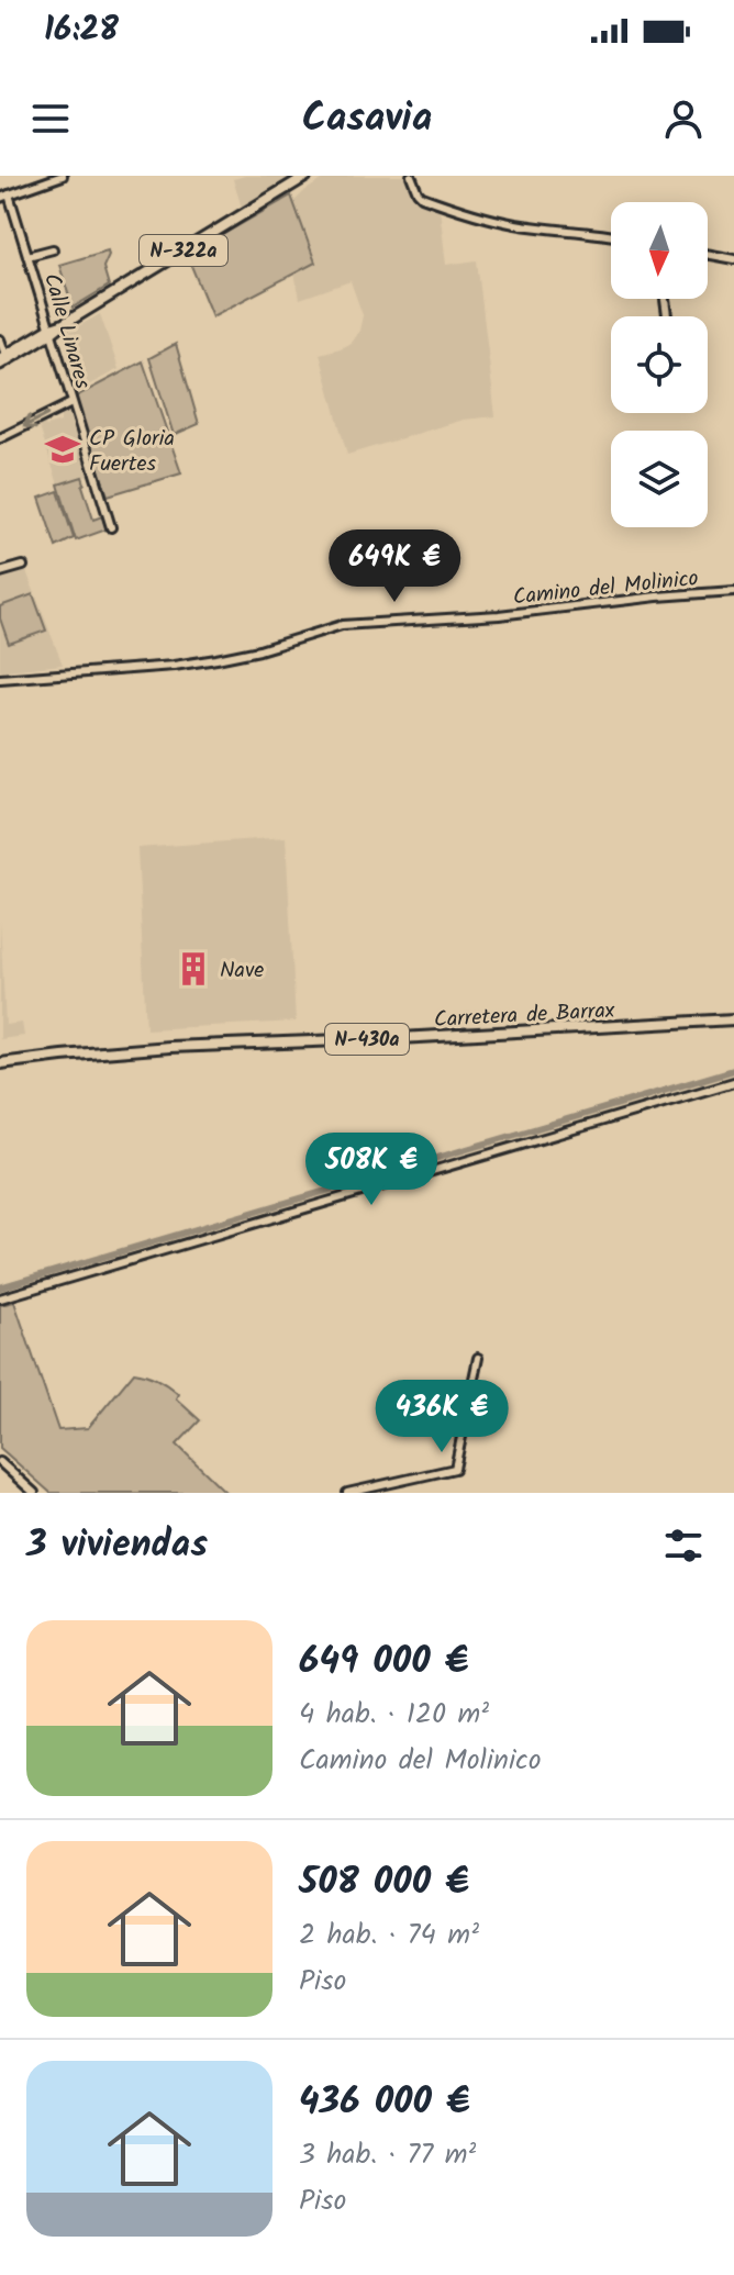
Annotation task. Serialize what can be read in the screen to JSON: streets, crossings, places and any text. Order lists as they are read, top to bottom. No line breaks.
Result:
{"streets":{"highway":["N-322a","Carretera de Barrax","N-430a"],"street":["Calle Linares","Camino del Molinico"]},"places":{"school or university":["CP Gloria Fuertes"],"building":["Nave"]},"north":"bottom","page":{"status":"16:28","header":"Casavia","price":["649K €","508K €","436K €"],"heading":"3 viviendas","list":[{"name":"649 000 €","note":"4 hab. · 120 m² · Camino del Molinico"},{"name":"508 000 €","note":"2 hab. · 74 m² · Piso"},{"name":"436 000 €","note":"3 hab. · 77 m² · Piso"}]}}
